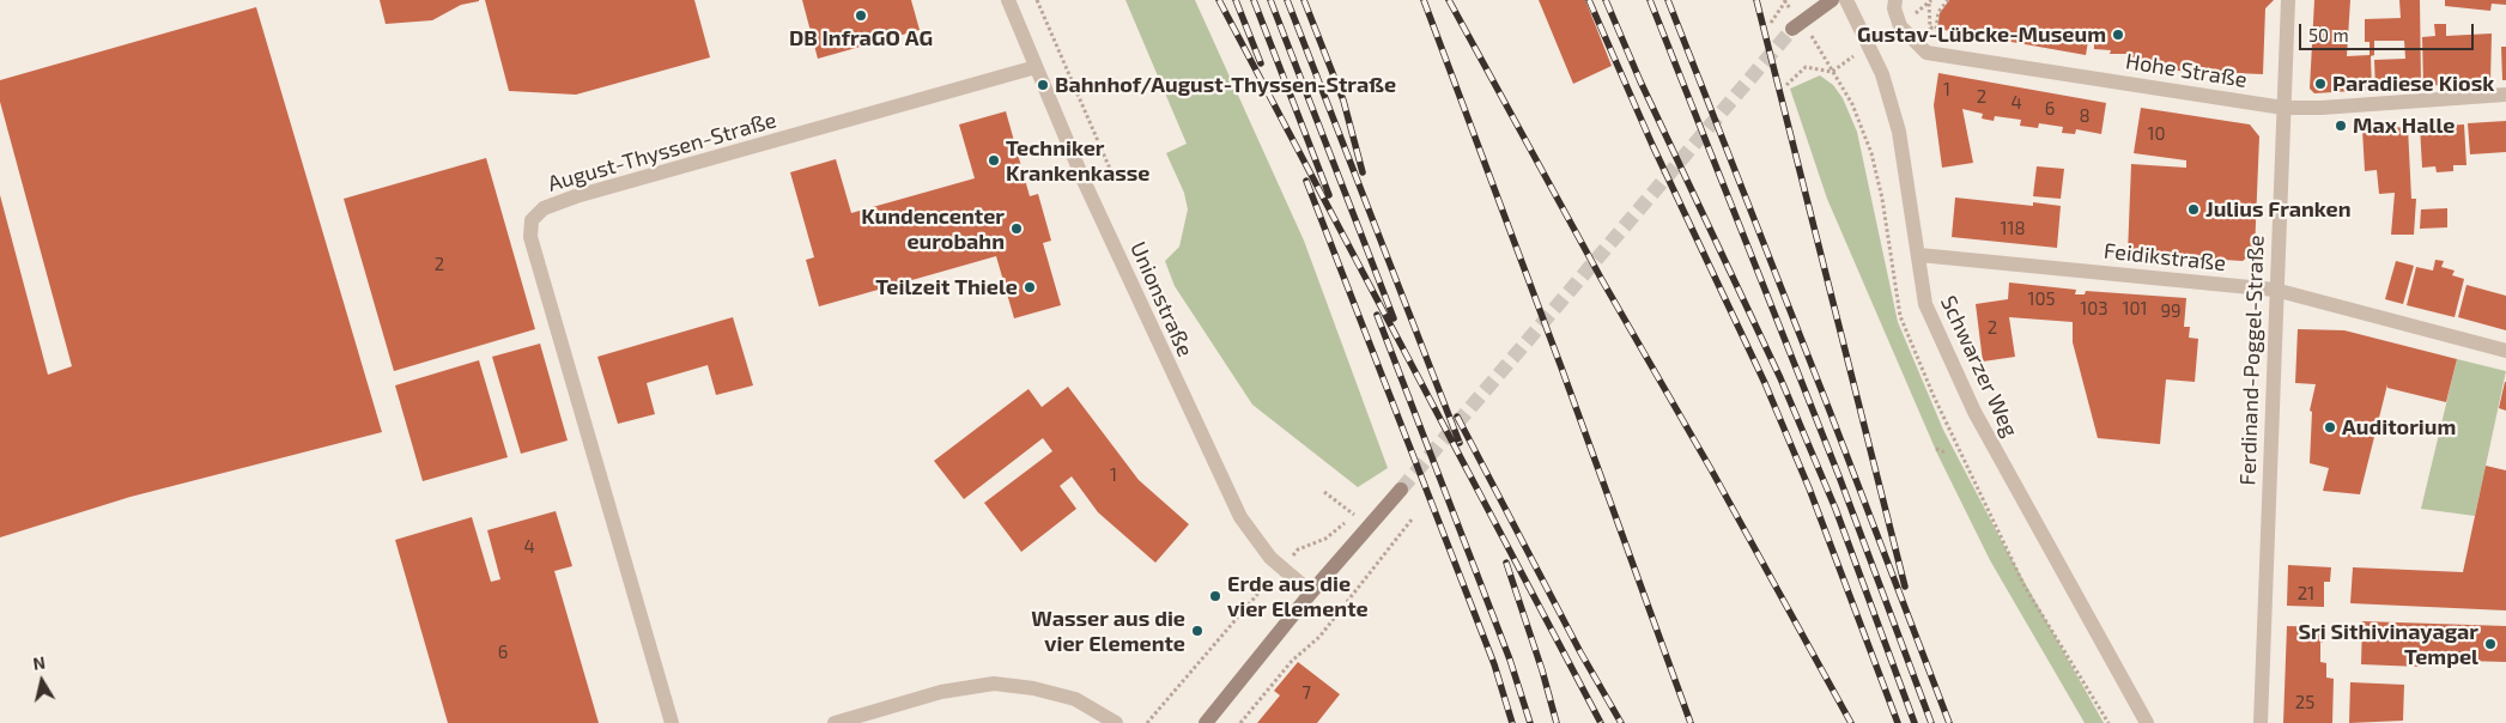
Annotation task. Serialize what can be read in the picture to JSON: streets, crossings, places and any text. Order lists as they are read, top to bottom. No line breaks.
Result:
{"streets":{"street":["Hohe Straße","August-Thyssen-Straße","Feidikstraße","Unionstraße","Ferdinand-Poggel-Straße","Schwarzer Weg"]},"crossings":[["Hohe Straße","Ferdinand-Poggel-Straße"],["August-Thyssen-Straße","Unionstraße"],["Feidikstraße","Ferdinand-Poggel-Straße"],["Feidikstraße","Schwarzer Weg"]],"places":["DB InfraGO AG","Gustav-Lübcke-Museum","Paradiese Kiosk","Bahnhof/August-Thyssen-Straße","Max Halle","Techniker Krankenkasse","Julius Franken","Kundencenter eurobahn","Teilzeit Thiele","Auditorium","Erde aus die vier Elemente","Wasser aus die vier Elemente","Sri Sithivinayagar Tempel"],"house_numbers":["1","2","4","6","8","10","118","2","105","103","101","99","2","1","4","21","6","7","25"],"scale_bar":"50 m","north":"top"}
